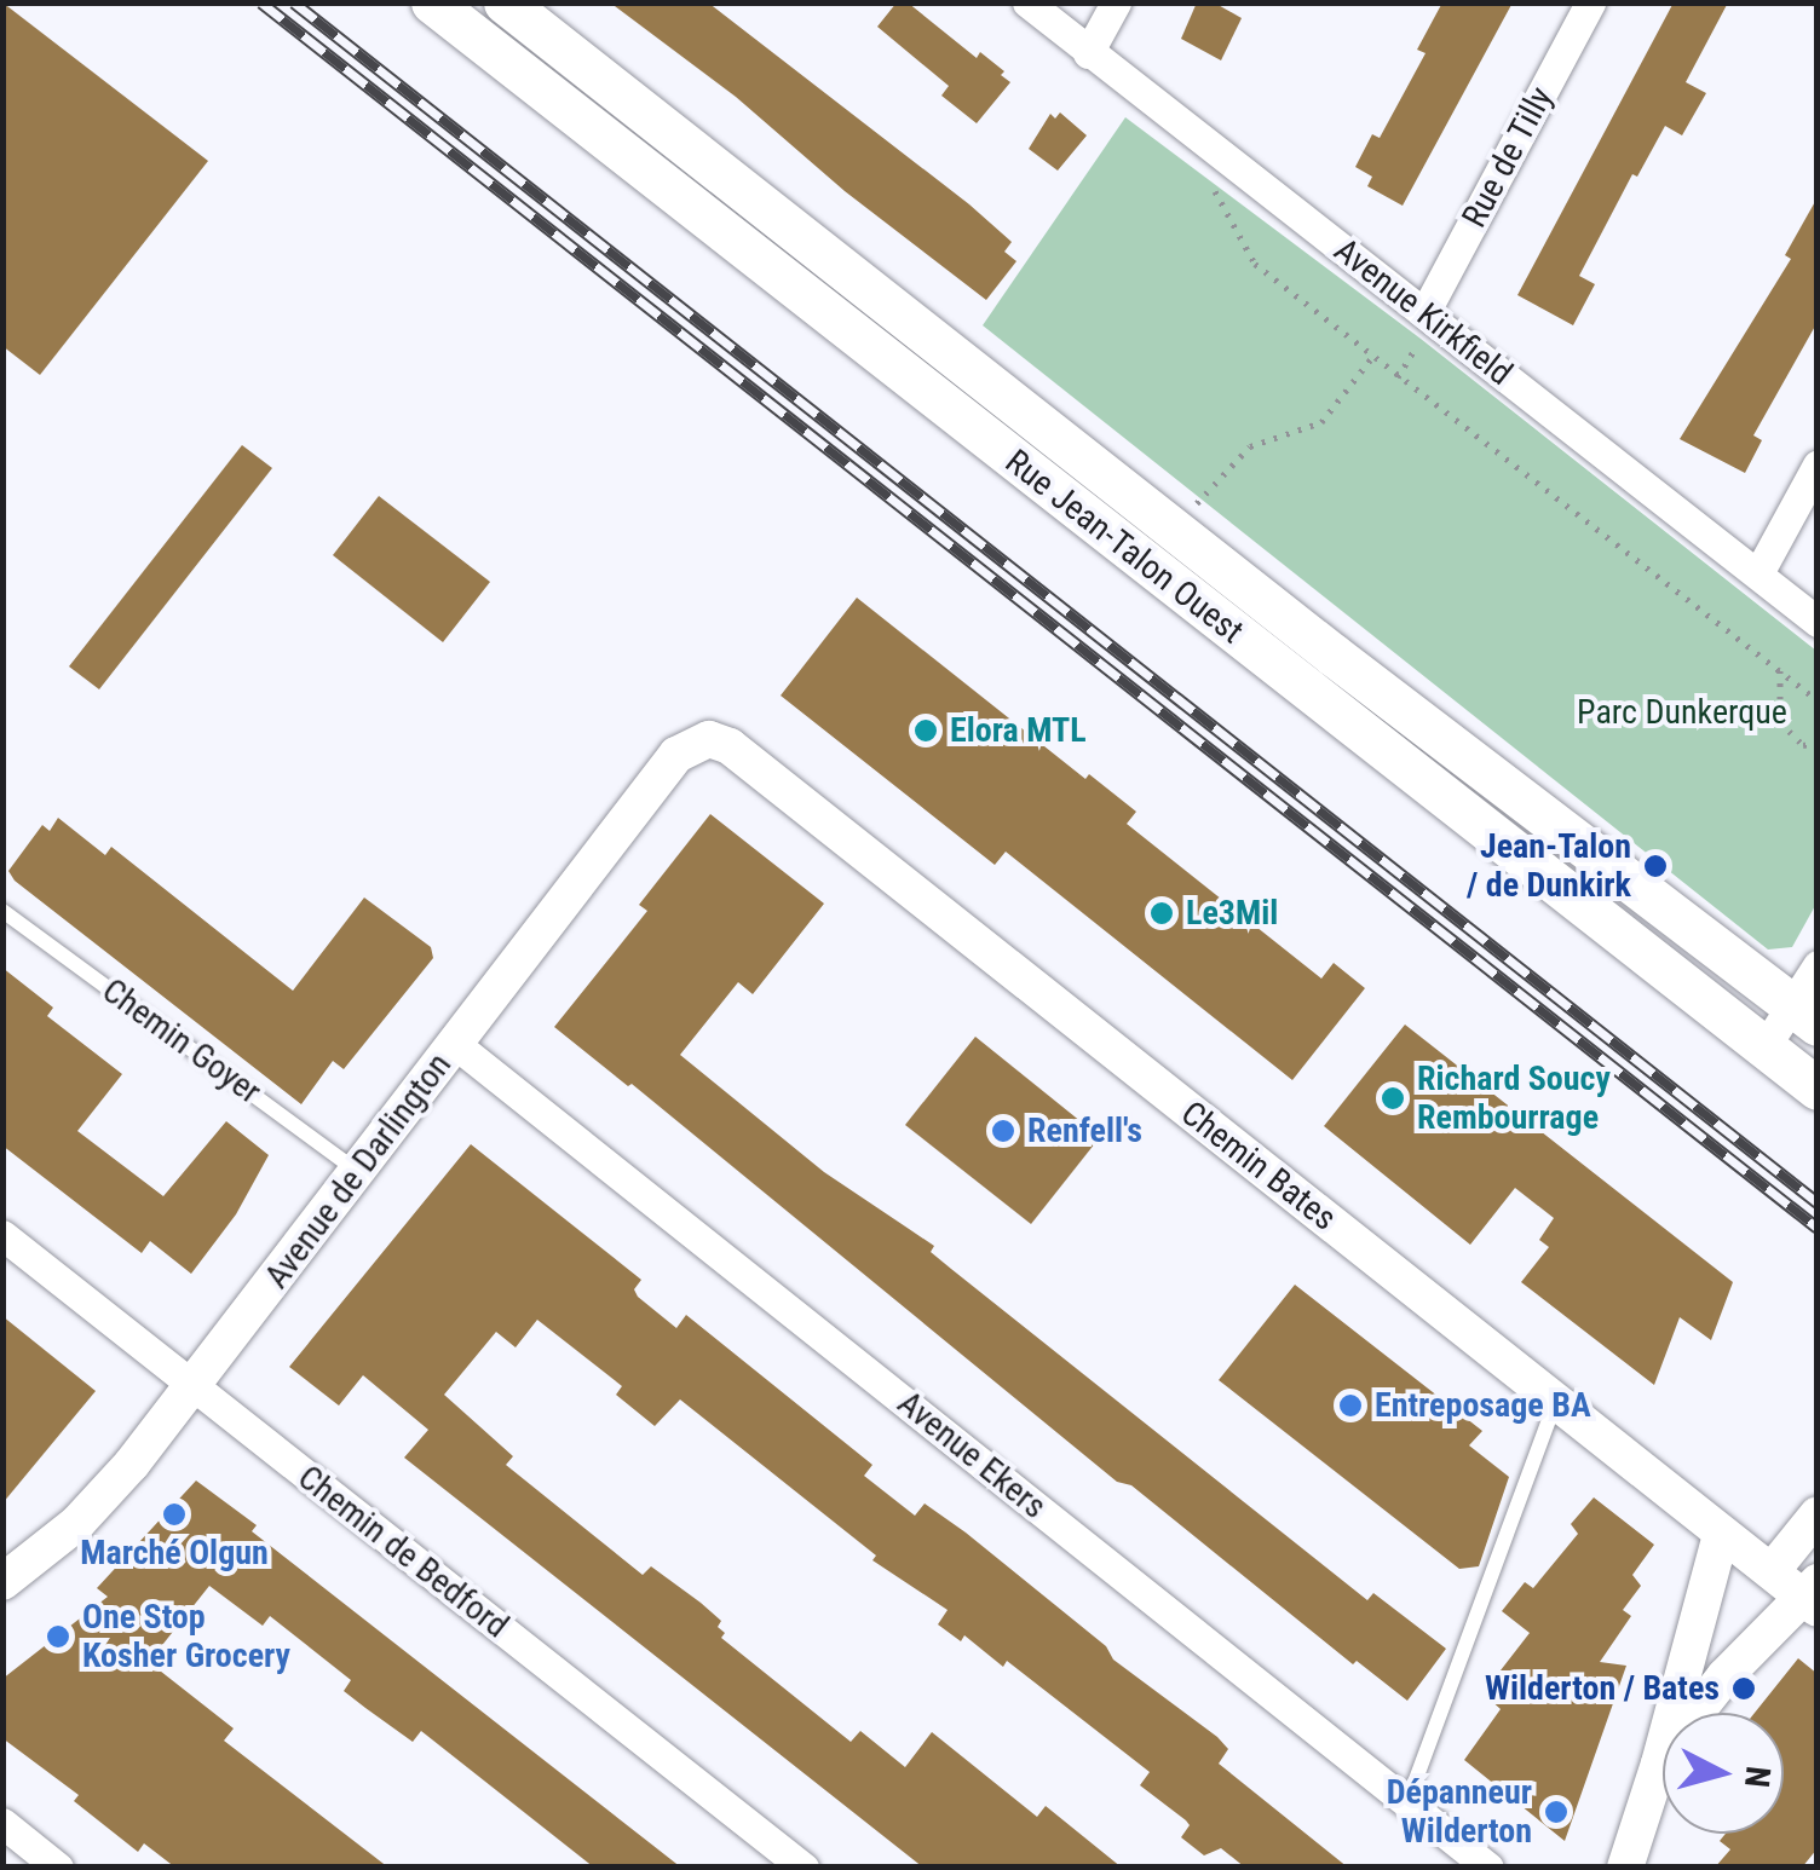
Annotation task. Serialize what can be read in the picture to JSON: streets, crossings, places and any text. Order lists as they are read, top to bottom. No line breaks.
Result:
{"streets":{"main road":["Rue Jean-Talon Ouest"],"street":["Rue de Tilly","Avenue Kirkfield","Chemin Bates","Avenue de Darlington","Avenue Ekers","Chemin de Bedford"],"lane":["Chemin Goyer"]},"crossings":[["Rue de Tilly","Avenue Kirkfield"],["Chemin Goyer","Avenue de Darlington"],["Chemin Bates","Avenue de Darlington"],["Avenue de Darlington","Avenue Ekers"],["Avenue de Darlington","Chemin de Bedford"]],"parks":["Parc Dunkerque"],"places":["Elora MTL","Jean-Talon / de Dunkirk","Le3Mil","Richard Soucy Rembourrage","Renfell's","Entreposage BA","Marché Olgun","One Stop Kosher Grocery","Wilderton / Bates","Dépanneur Wilderton"],"north":"right"}
